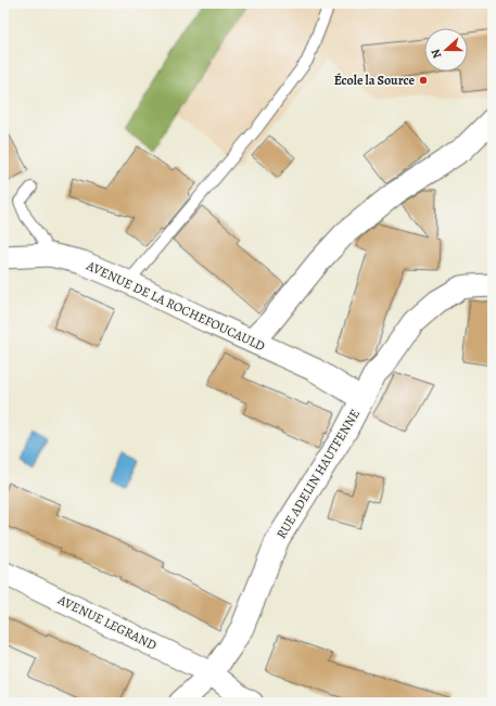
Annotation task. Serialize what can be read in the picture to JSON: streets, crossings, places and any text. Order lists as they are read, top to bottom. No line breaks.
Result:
{"streets":{"street":["AVENUE DE LA ROCHEFOUCAULD","RUE ADELIN HAUTFENNE","AVENUE LEGRAND"]},"crossings":[["AVENUE DE LA ROCHEFOUCAULD","RUE ADELIN HAUTFENNE"],["RUE ADELIN HAUTFENNE","AVENUE LEGRAND"]],"places":["École la Source"],"north":"left"}
